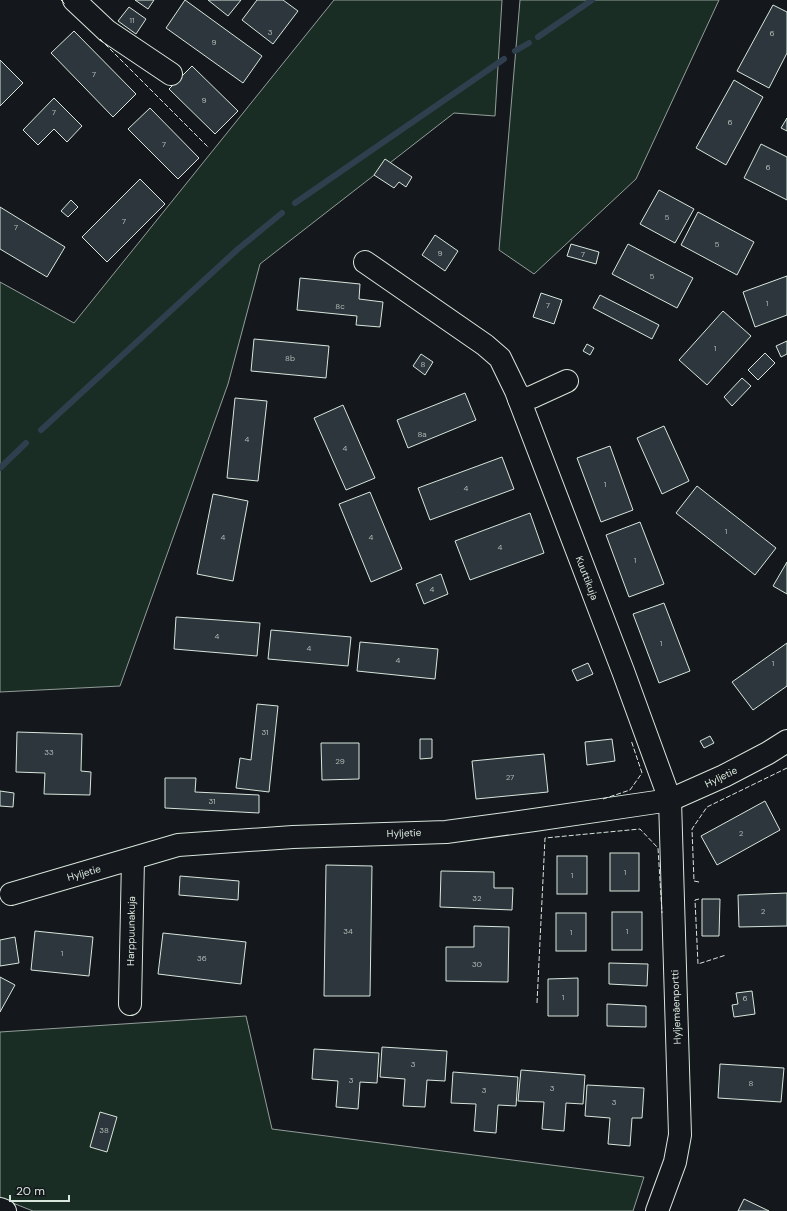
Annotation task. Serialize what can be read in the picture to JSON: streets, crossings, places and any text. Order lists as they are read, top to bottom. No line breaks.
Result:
{"streets":{"street":["Kuuttikuja","Hyljetie","Harppuunakuja","Hyljemäenportti"]},"crossings":[["Kuuttikuja","Hyljetie"],["Kuuttikuja","Hyljemäenportti"],["Hyljetie","Harppuunakuja"],["Hyljetie","Hyljemäenportti"]],"house_numbers":["11","3","6","9","7","9","7","6","7","6","5","7","7","5","9","7","5","1","7","8c","1","8b","8","8a","4","4","1","4","1","4","4","4","1","4","4","1","4","4","1","31","33","29","27","31","2","1","1","32","2","34","1","1","1","36","30","1","6","3","3","8","3","3","3","38"],"scale_bar":"20 m"}
